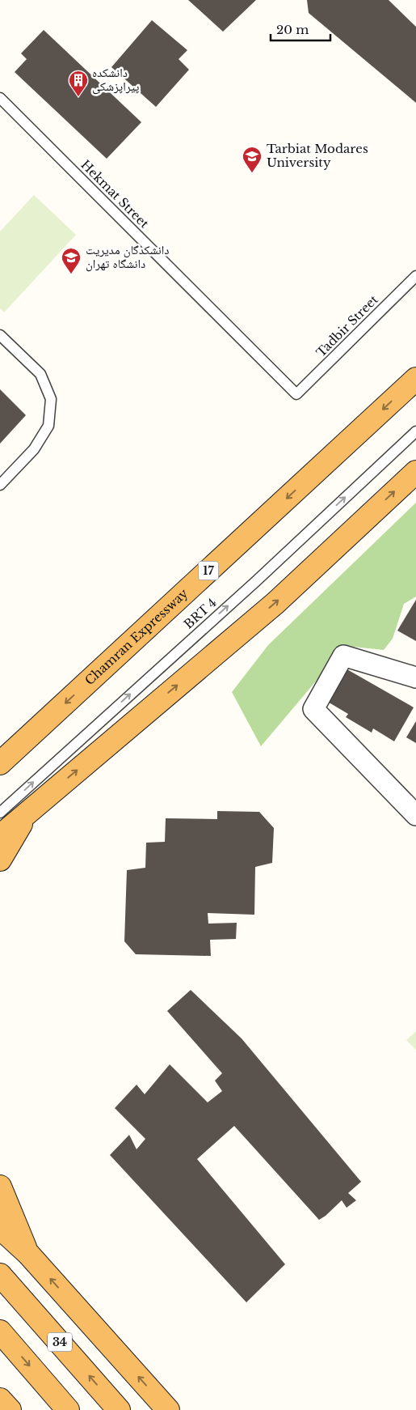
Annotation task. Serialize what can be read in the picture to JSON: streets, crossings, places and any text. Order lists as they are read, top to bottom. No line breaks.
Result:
{"streets":{"highway":["17","Chamran Expressway","34"],"lane":["Hekmat Street","Tadbir Street","BRT 4"]},"crossings":[["Hekmat Street","Tadbir Street"]],"one_way":["BRT 4"],"places":{"building":["دانشکده پیراپزشکی"],"school or university":["Tarbiat Modares University","دانشکدگان مدیریت دانشگاه تهران"]},"scale_bar":"20 m"}
